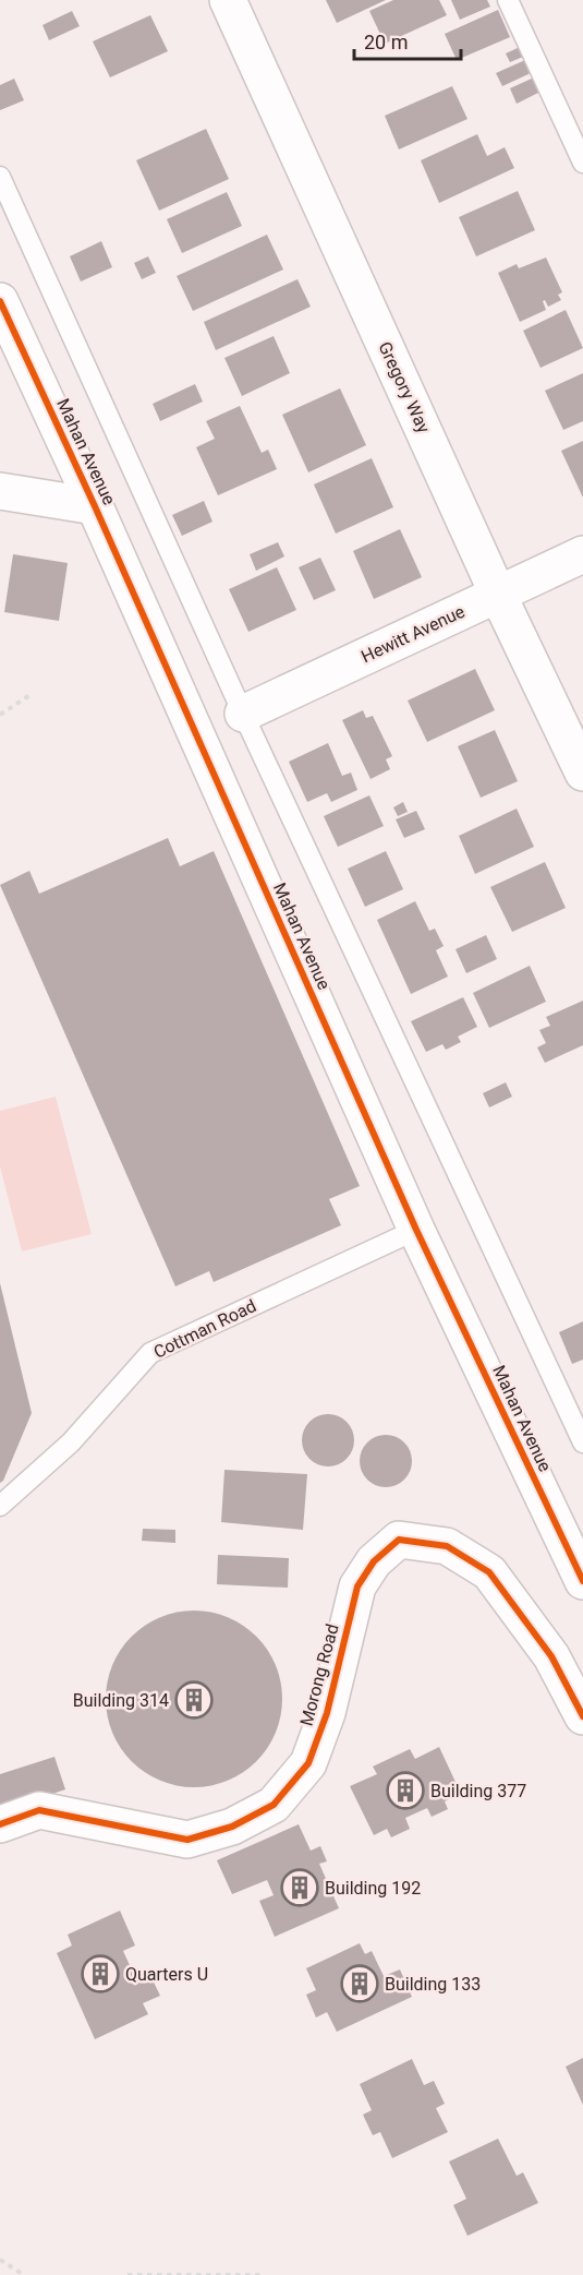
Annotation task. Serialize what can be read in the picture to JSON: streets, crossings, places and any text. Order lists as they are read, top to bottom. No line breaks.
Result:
{"streets":{"street":["Gregory Way","Mahan Avenue","Hewitt Avenue","Morong Road"],"lane":["Cottman Road"]},"crossings":[["Gregory Way","Hewitt Avenue"],["Mahan Avenue","Cottman Road"]],"places":{"building":["Building 314","Building 377","Building 192","Quarters U","Building 133"]},"scale_bar":"20 m"}
